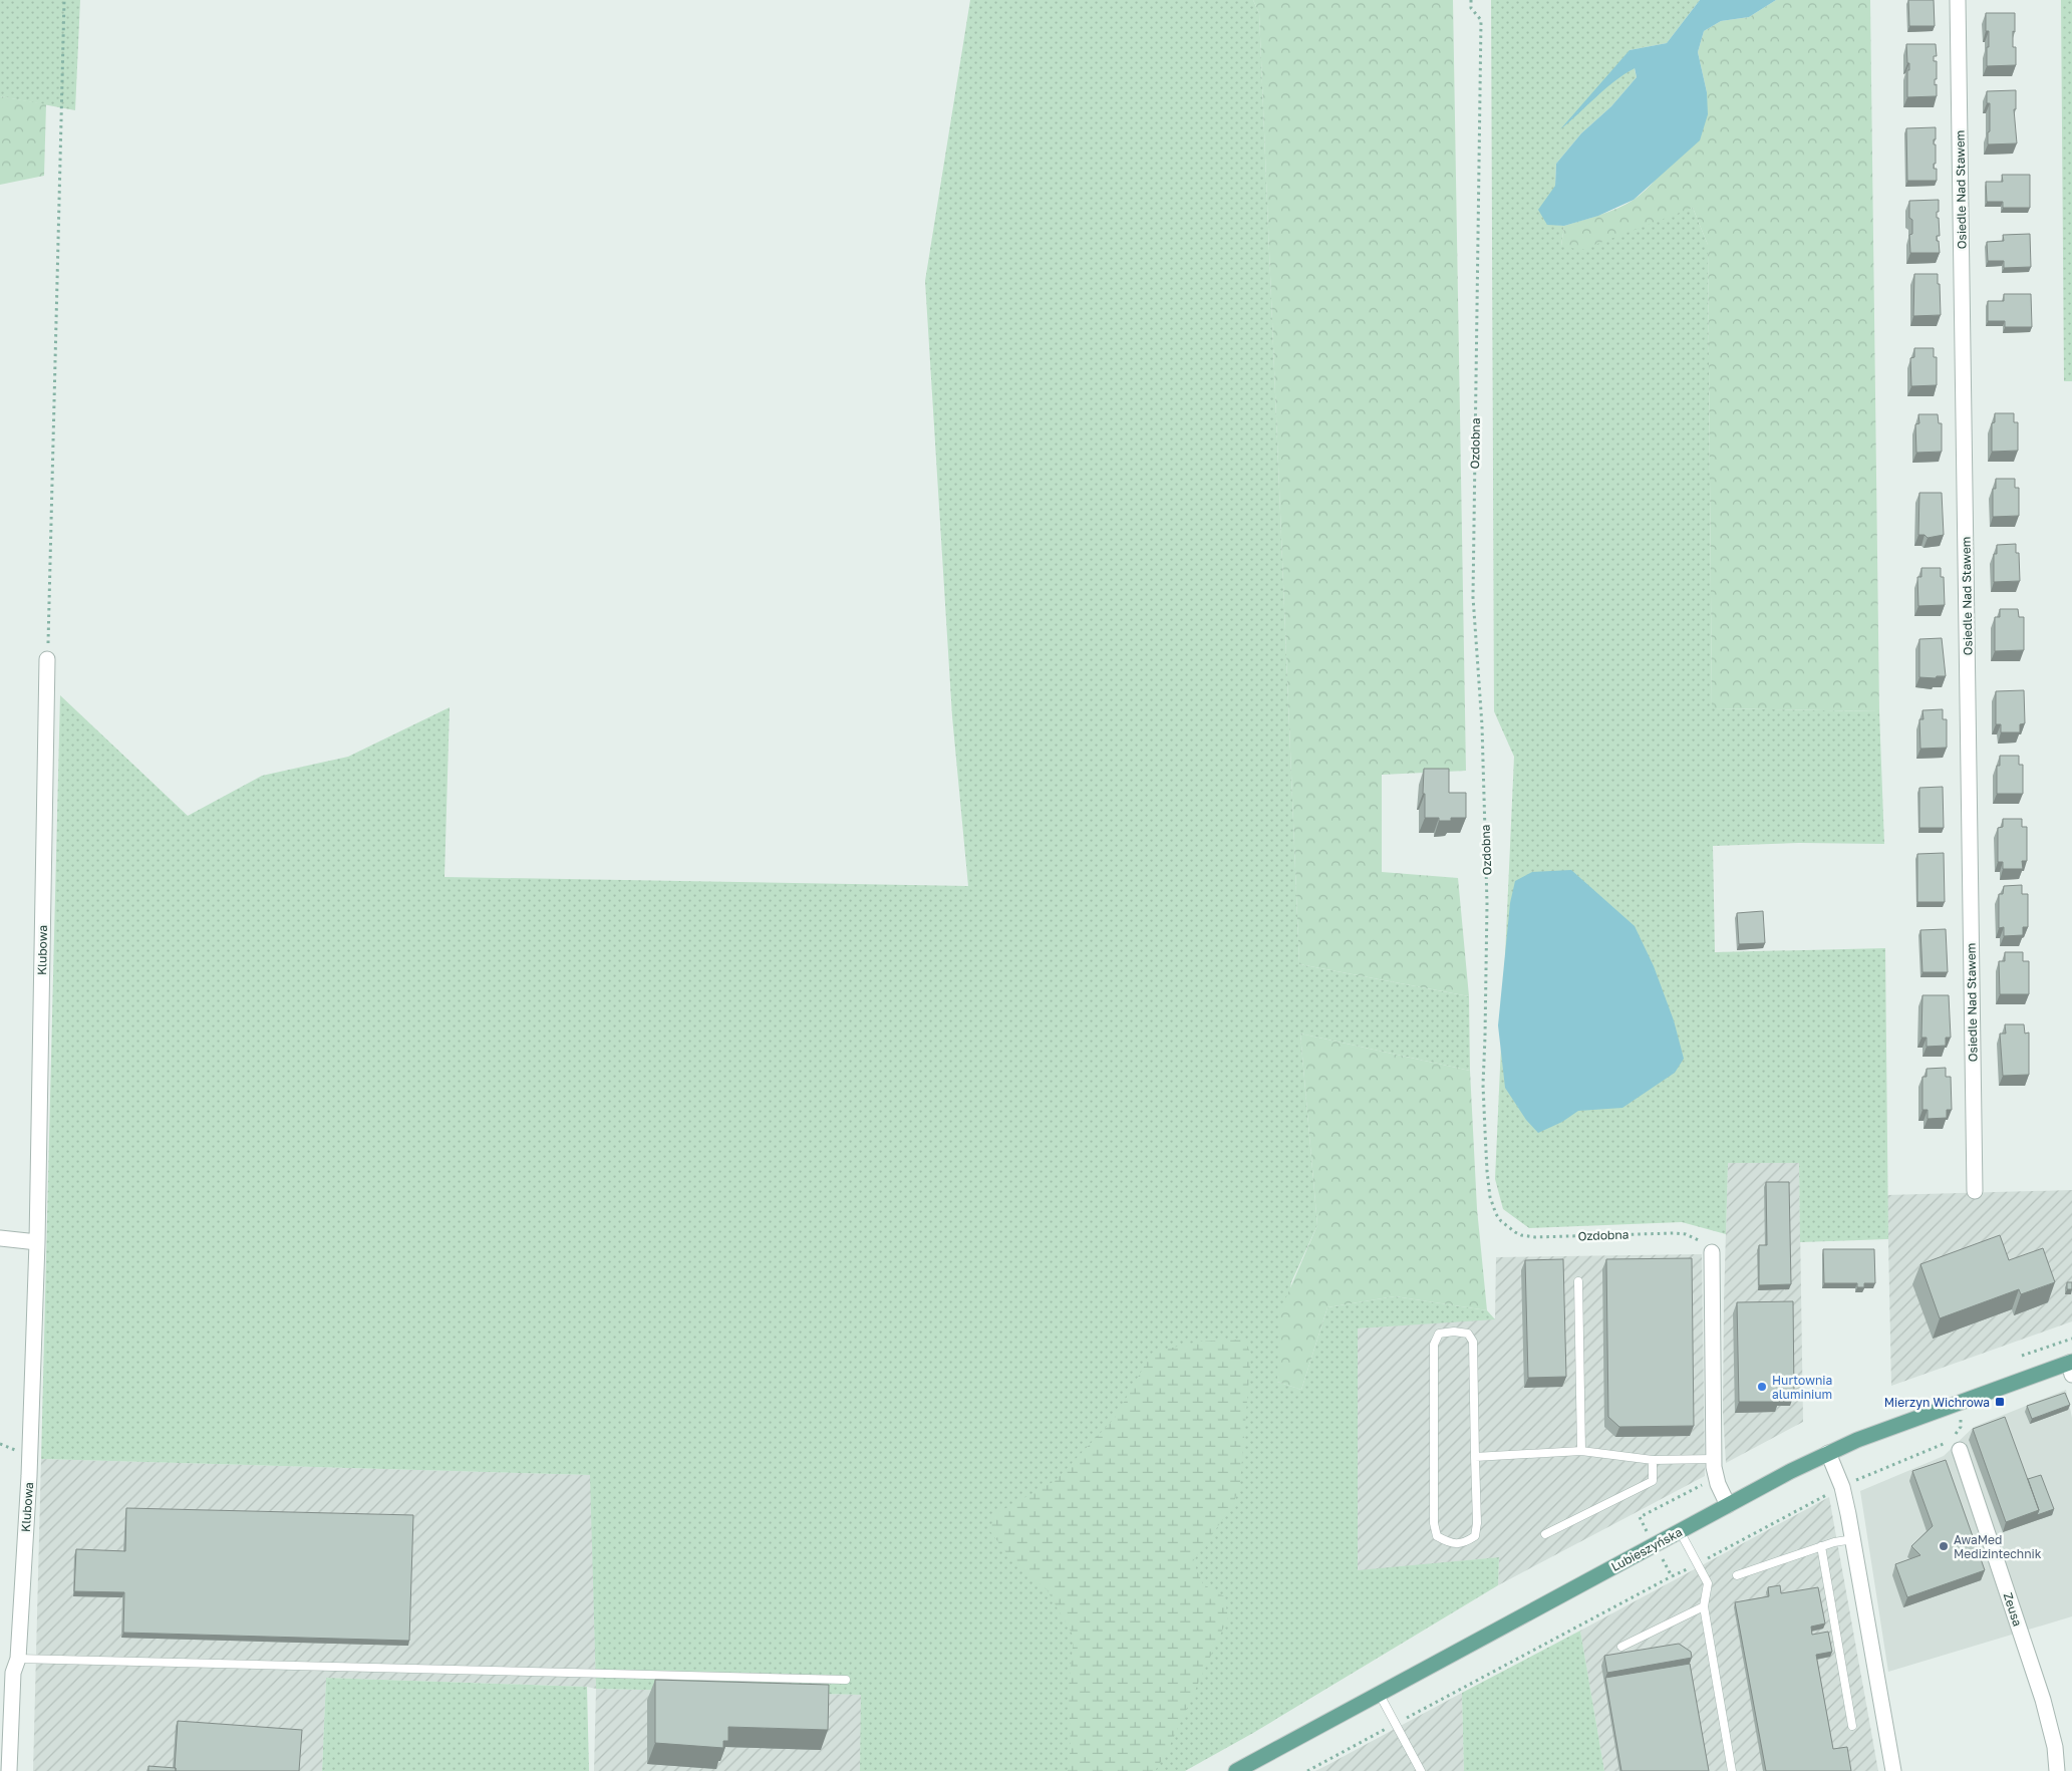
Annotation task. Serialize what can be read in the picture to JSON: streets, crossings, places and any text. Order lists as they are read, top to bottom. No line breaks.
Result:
{"streets":{"main road":["Lubieszyńska"],"street":["Osiedle Nad Stawem","Klubowa","Zeusa"],"path":["Ozdobna"]},"places":{"other":["Hurtownia aluminium","AwaMed Medizintechnik"],"transit":["Mierzyn Wichrowa"]}}
